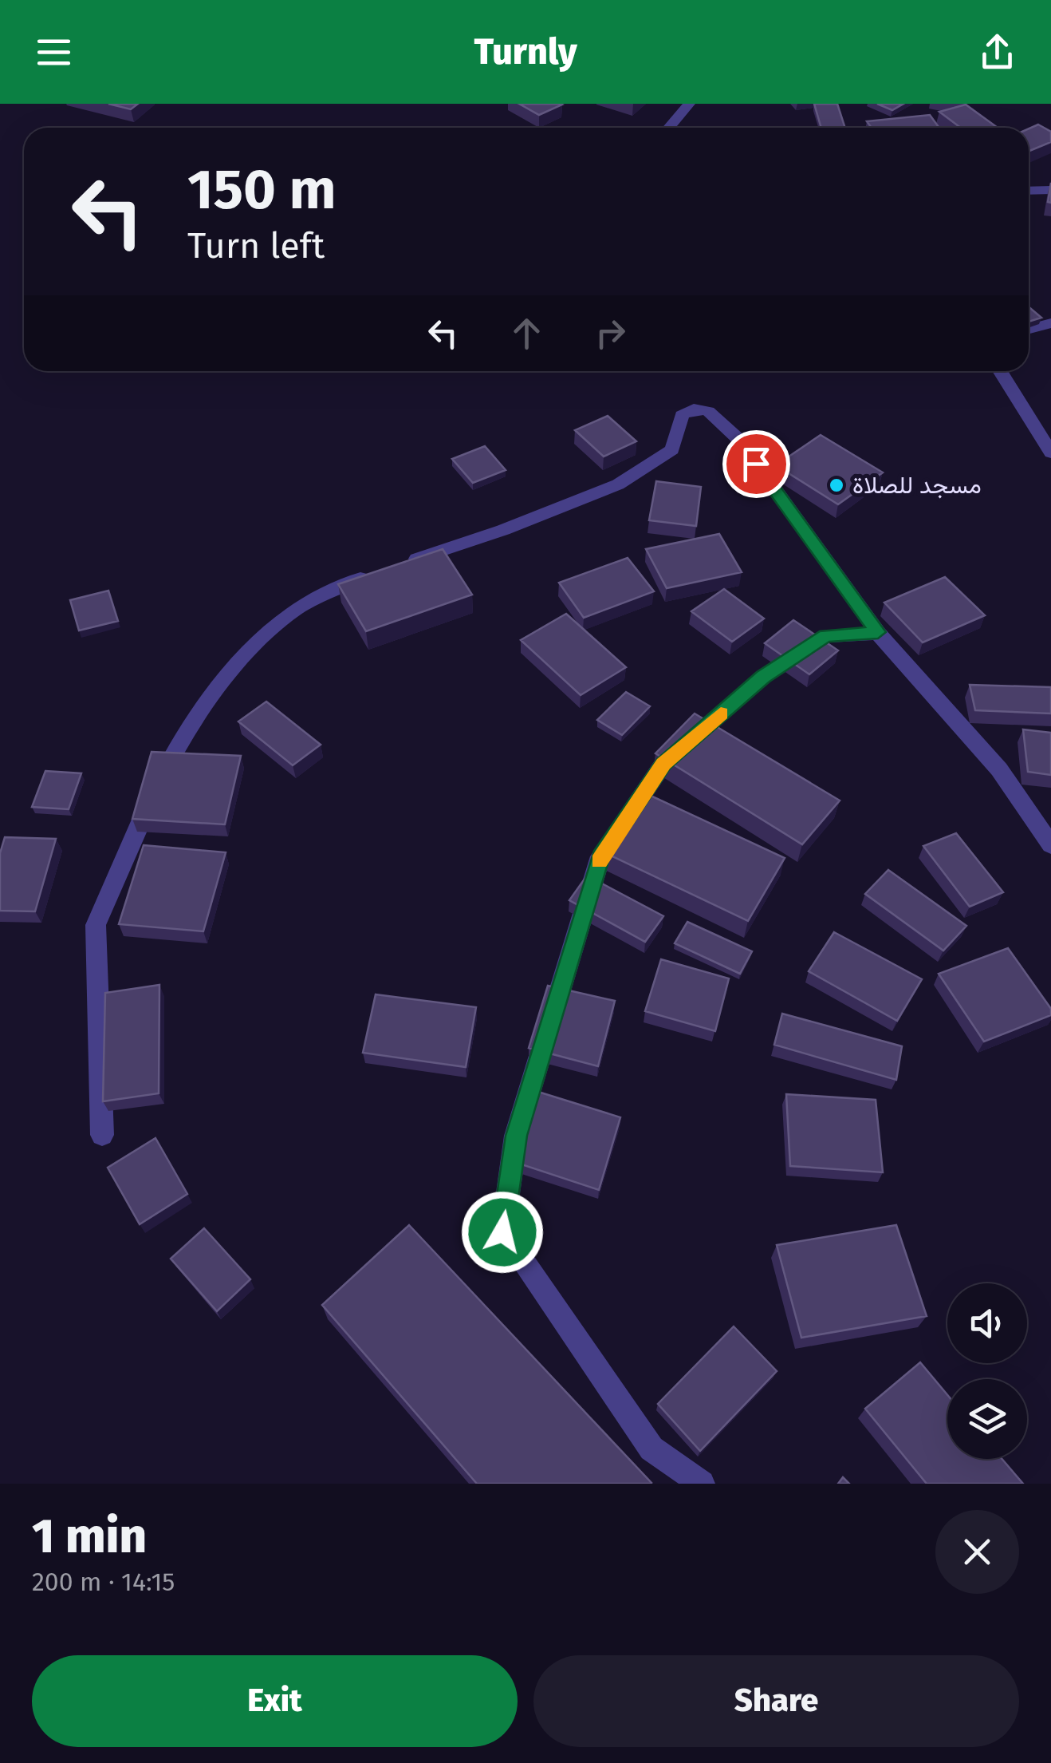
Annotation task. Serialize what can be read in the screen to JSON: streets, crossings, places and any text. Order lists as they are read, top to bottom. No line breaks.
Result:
{"places":["مسجد للصلاة"],"page":{"header":"Turnly","turn":["150 m","Turn left"],"heading":["1 min","200 m · 14:15"],"buttons":["Exit","Share"]}}
